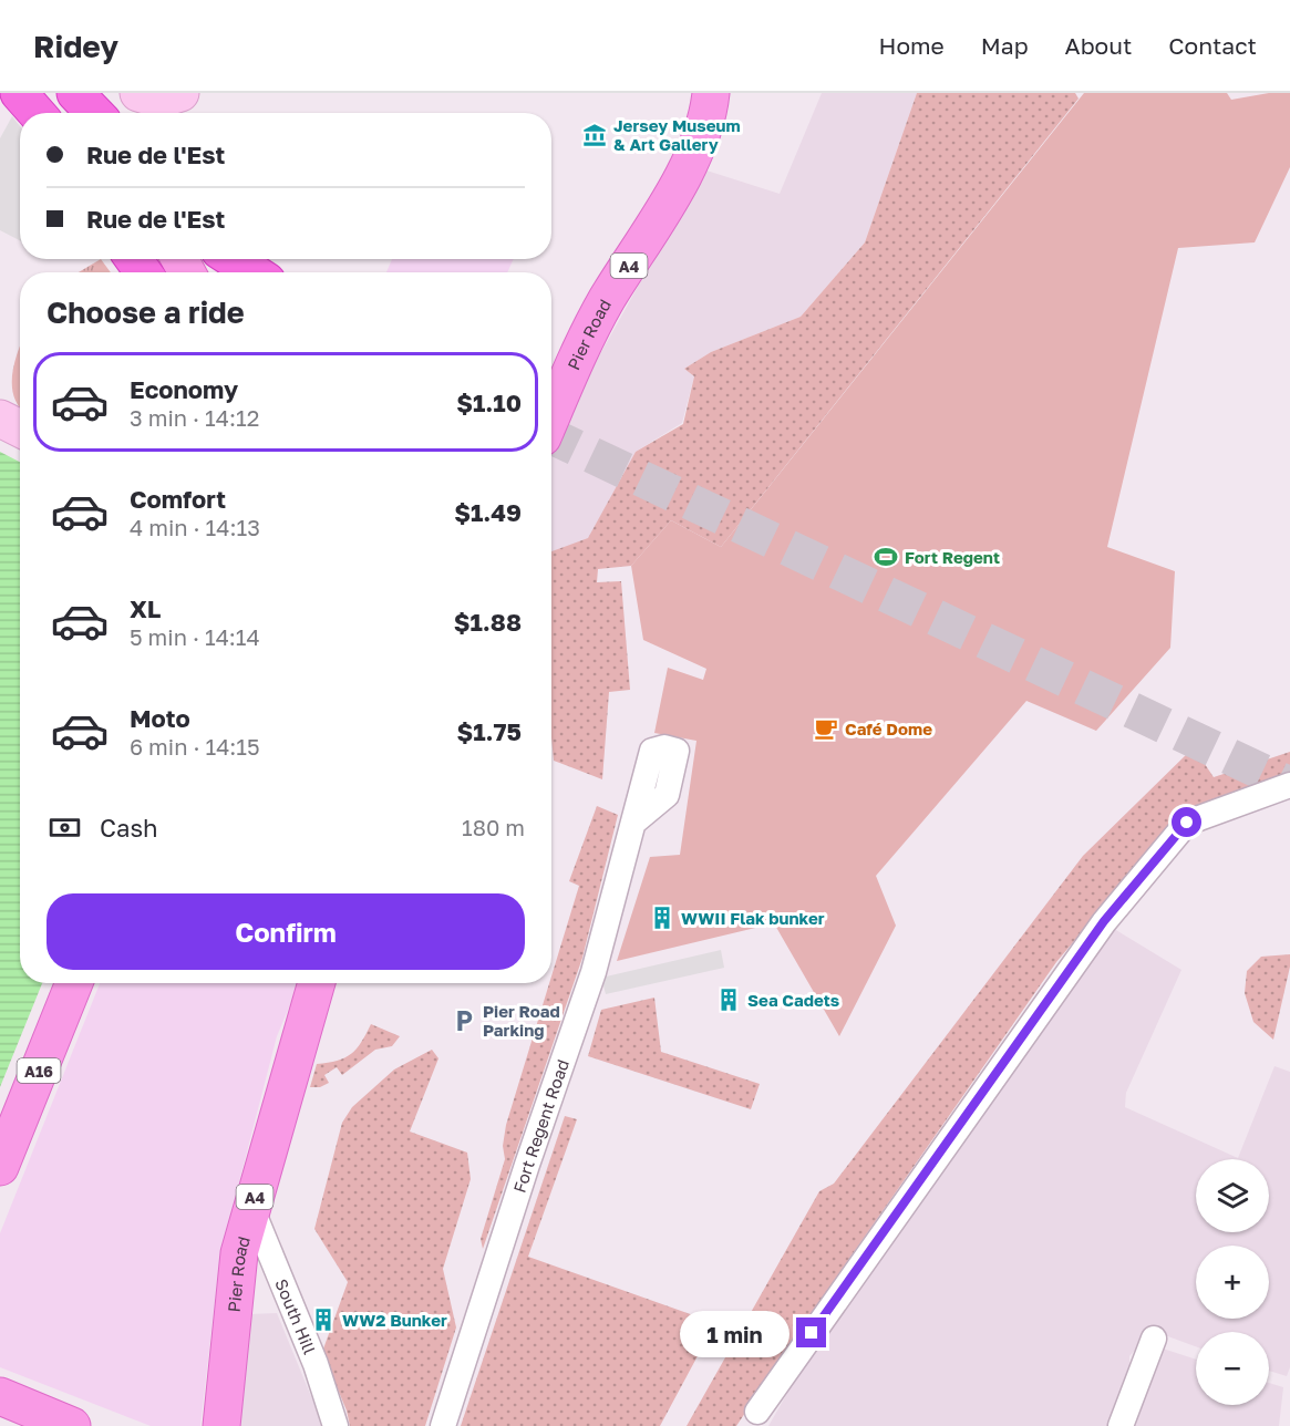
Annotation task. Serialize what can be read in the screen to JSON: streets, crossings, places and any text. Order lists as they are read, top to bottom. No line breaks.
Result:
{"streets":{"main road":["A4","Pier Road","A16"],"street":["Fort Regent Road","South Hill"]},"crossings":[["Pier Road","South Hill"]],"places":{"museum":["Jersey Museum & Art Gallery"],"sports":["Fort Regent"],"cafe":["Café Dome"],"building":["WWII Flak bunker","Sea Cadets","WW2 Bunker"],"parking":["Pier Road Parking"]},"page":{"header":"Ridey","nav":["Home","Map","About","Contact"],"banner":["Rue de l'Est","Rue de l'Est"],"heading":"Choose a ride","list":[{"name":"Economy","note":"3 min · 14:12","value":"$1.10"},{"name":"Comfort","note":"4 min · 14:13","value":"$1.49"},{"name":"XL","note":"5 min · 14:14","value":"$1.88"},{"name":"Moto","note":"6 min · 14:15","value":"$1.75"}],"pay":["Cash","180 m"],"buttons":"Confirm","map_buttons":["+","−"],"bubble":"1 min"}}
